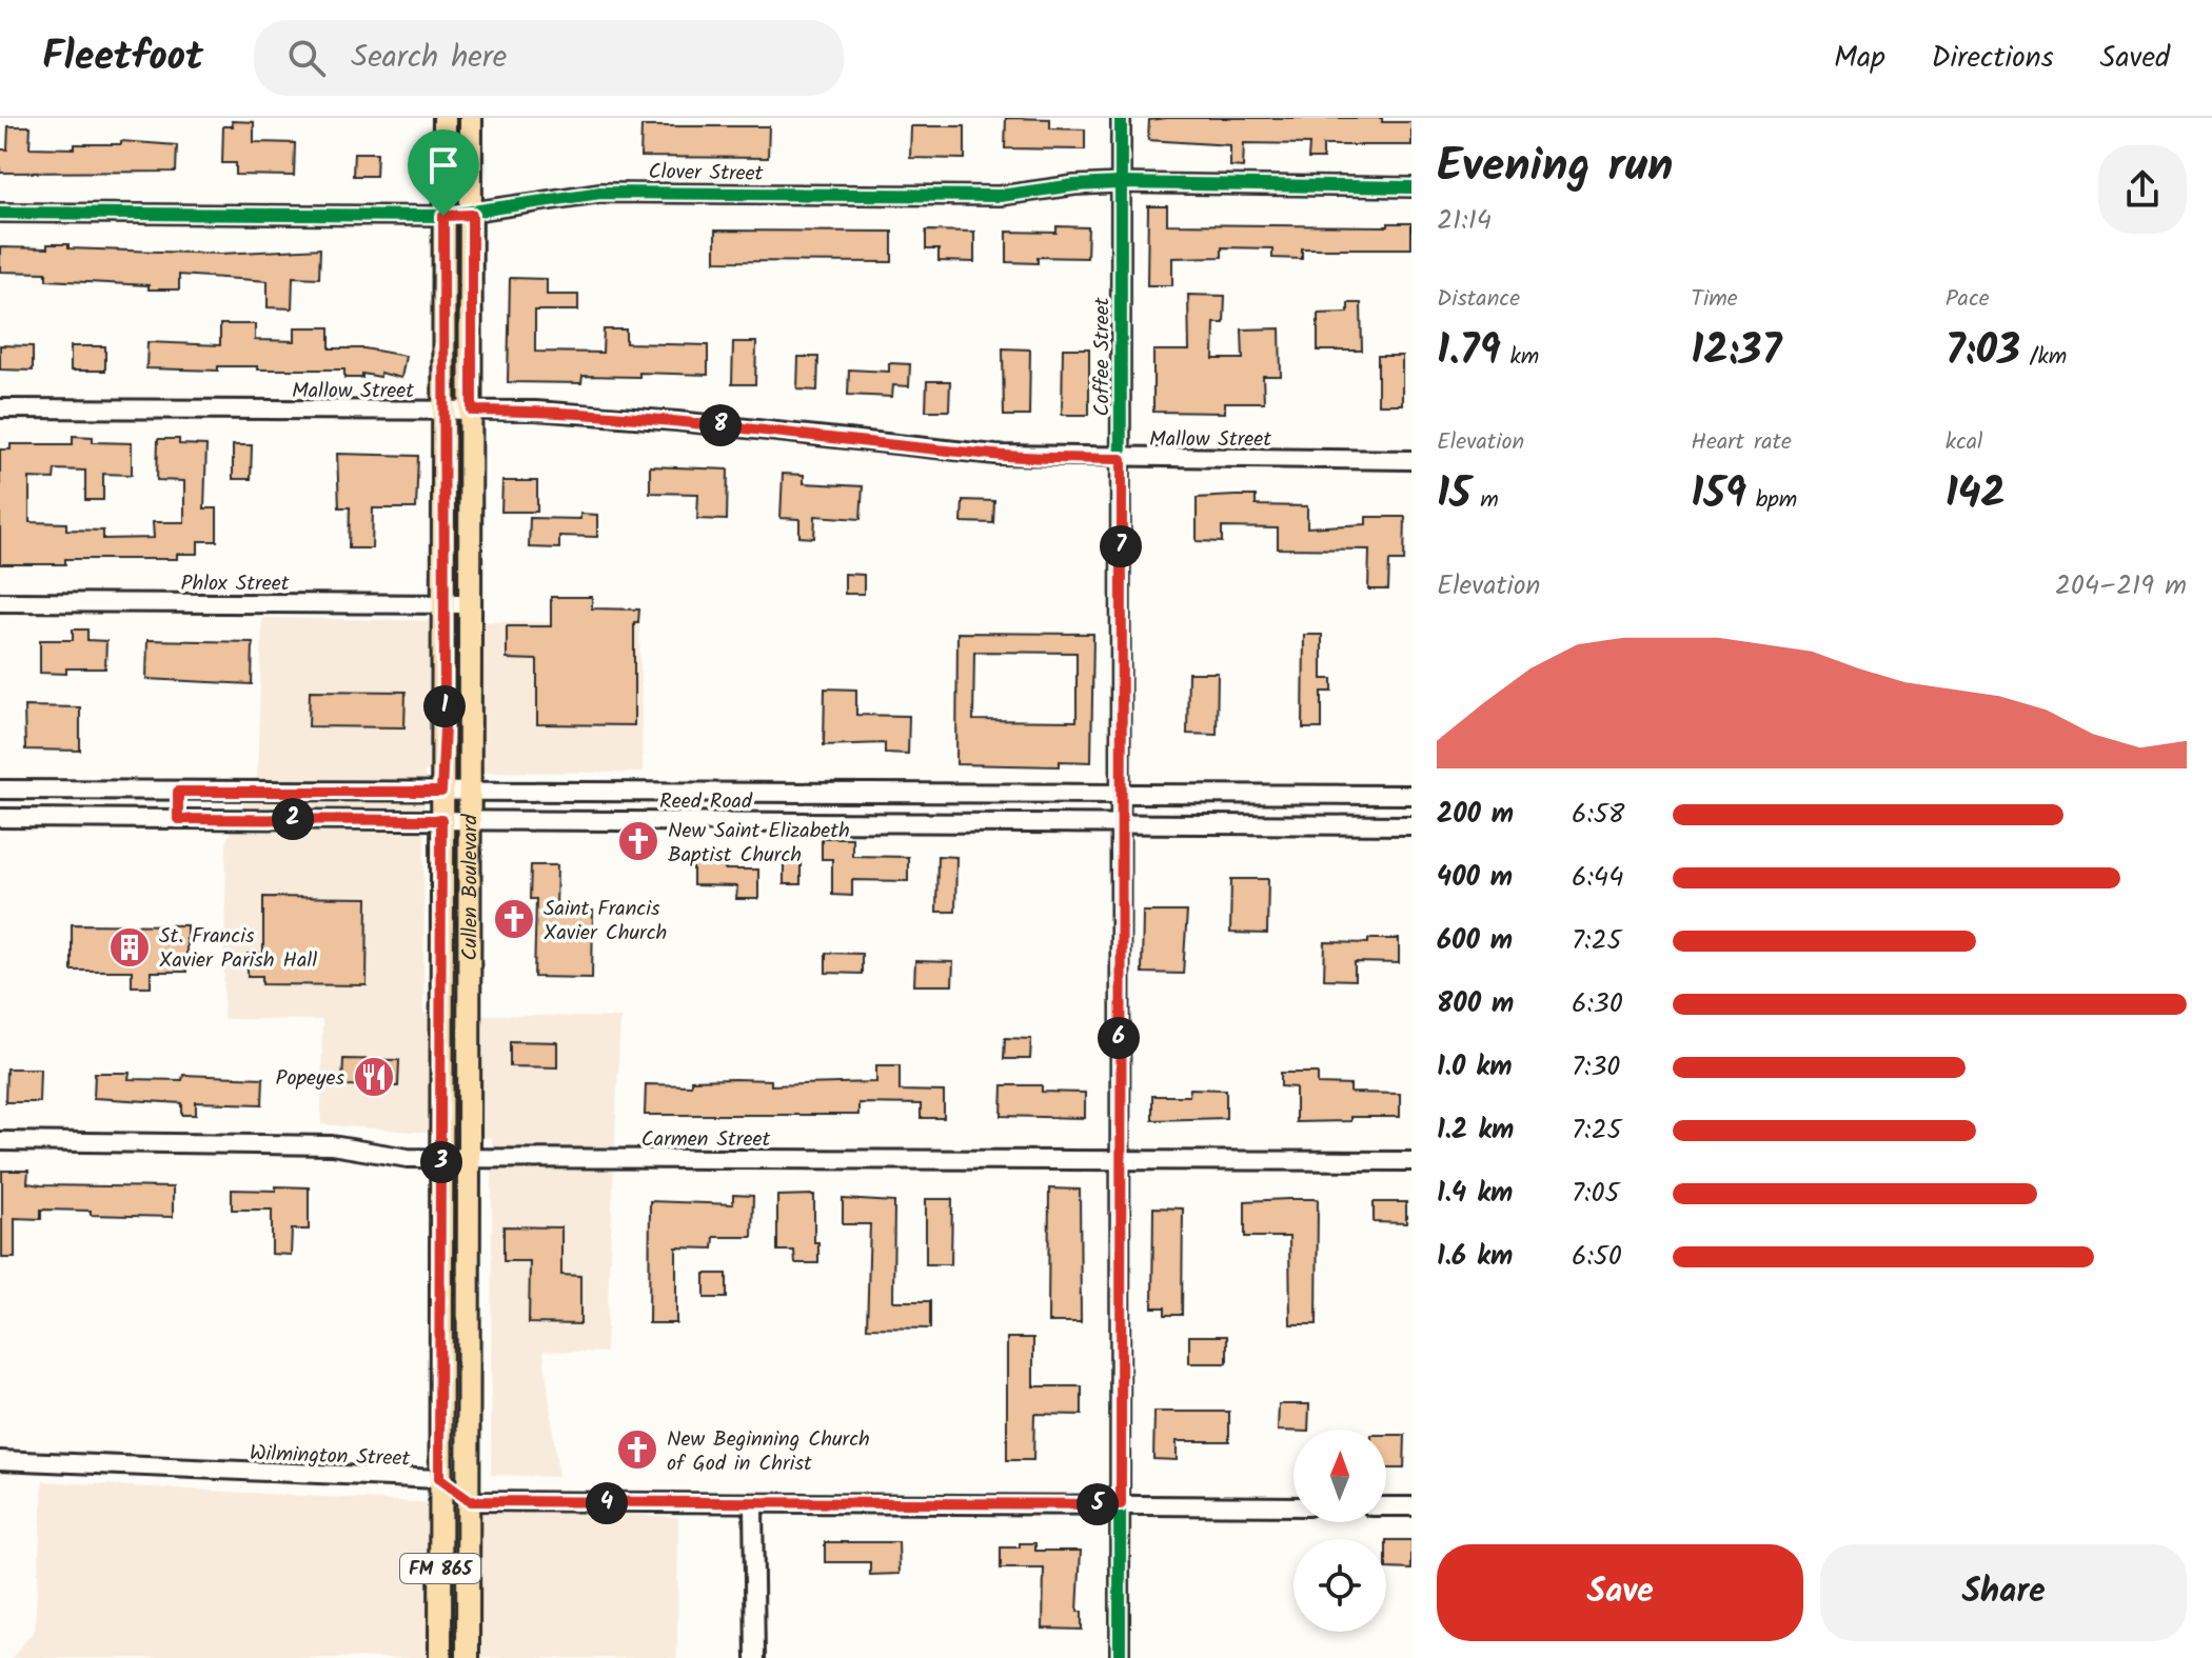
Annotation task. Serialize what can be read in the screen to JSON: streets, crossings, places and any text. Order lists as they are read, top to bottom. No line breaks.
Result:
{"streets":{"main road":["Cullen Boulevard","FM 865"],"street":["Clover Street","Coffee Street","Mallow Street","Phlox Street","Reed Road","Carmen Street","Wilmington Street"]},"crossings":[["Clover Street","Coffee Street"],["Clover Street","Cullen Boulevard"],["Coffee Street","Mallow Street"],["Coffee Street","Reed Road"],["Coffee Street","Carmen Street"],["Mallow Street","Cullen Boulevard"],["Phlox Street","Cullen Boulevard"],["Reed Road","Cullen Boulevard"],["Cullen Boulevard","Carmen Street"],["Cullen Boulevard","Wilmington Street"]],"places":{"church":["New Saint Elizabeth Baptist Church","Saint Francis Xavier Church","New Beginning Church of God in Christ"],"building":["St. Francis Xavier Parish Hall"],"restaurant":["Popeyes"]},"north":"top","page":{"header":"Fleetfoot","search":"Search here","nav":["Map","Directions","Saved"],"heading":["Evening run","21:14"],"stats":[["Distance","1.79 km"],["Time","12:37"],["Pace","7:03 /km"],["Elevation","15 m"],["Heart rate","159 bpm"],["kcal","142"]],"pins":["8","7","1","2","6","3","4","5"],"chart":["Elevation","204–219 m"],"list":[{"name":"200 m","note":"6:58"},{"name":"400 m","note":"6:44"},{"name":"600 m","note":"7:25"},{"name":"800 m","note":"6:30"},{"name":"1.0 km","note":"7:30"},{"name":"1.2 km","note":"7:25"},{"name":"1.4 km","note":"7:05"},{"name":"1.6 km","note":"6:50"}],"buttons":["Save","Share"]}}
